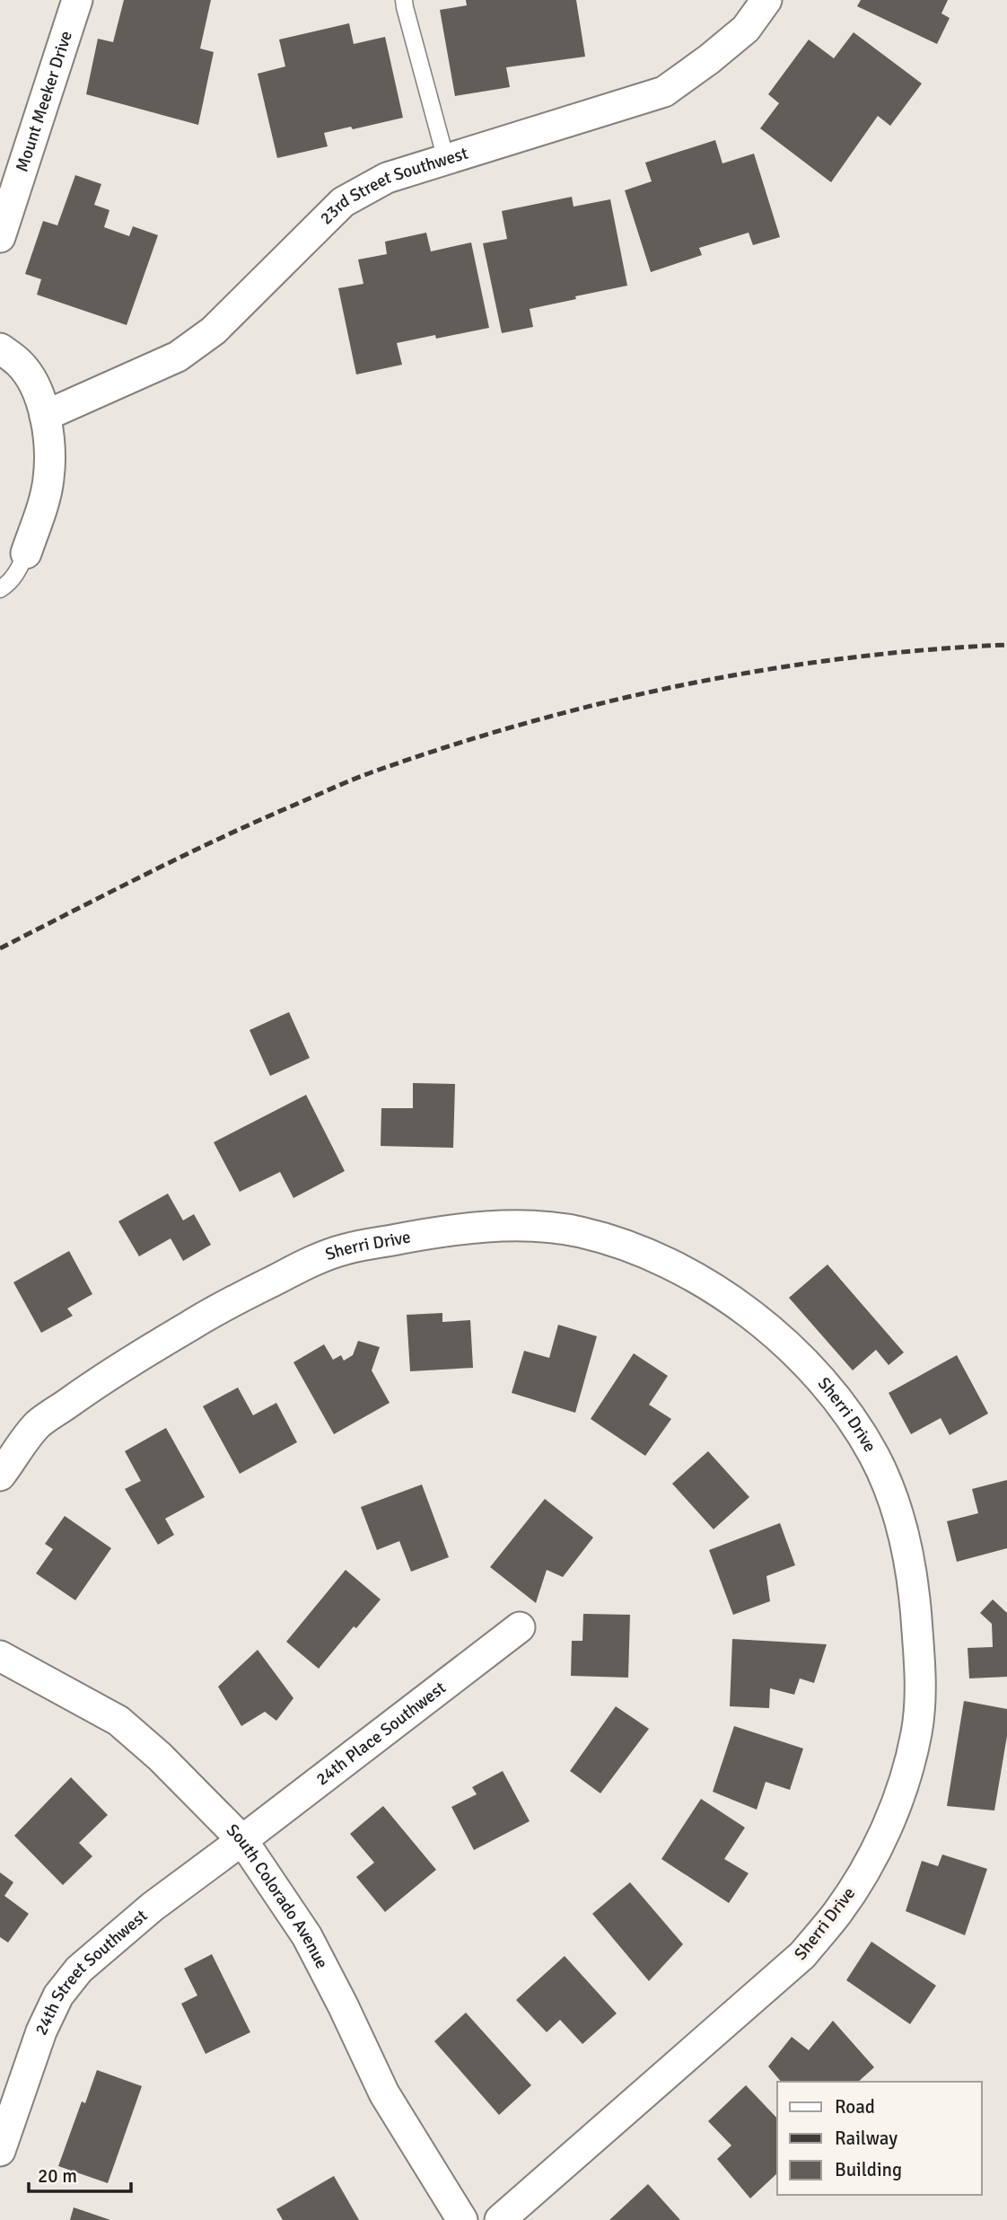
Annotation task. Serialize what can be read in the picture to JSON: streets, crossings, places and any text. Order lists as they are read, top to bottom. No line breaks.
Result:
{"streets":{"street":["Mount Meeker Drive","23rd Street Southwest","Sherri Drive","24th Place Southwest","South Colorado Avenue","24th Street Southwest"]},"crossings":[["24th Place Southwest","South Colorado Avenue"],["24th Place Southwest","24th Street Southwest"],["South Colorado Avenue","24th Street Southwest"]],"legend":["Road","Railway","Building"],"scale_bar":"20 m"}
